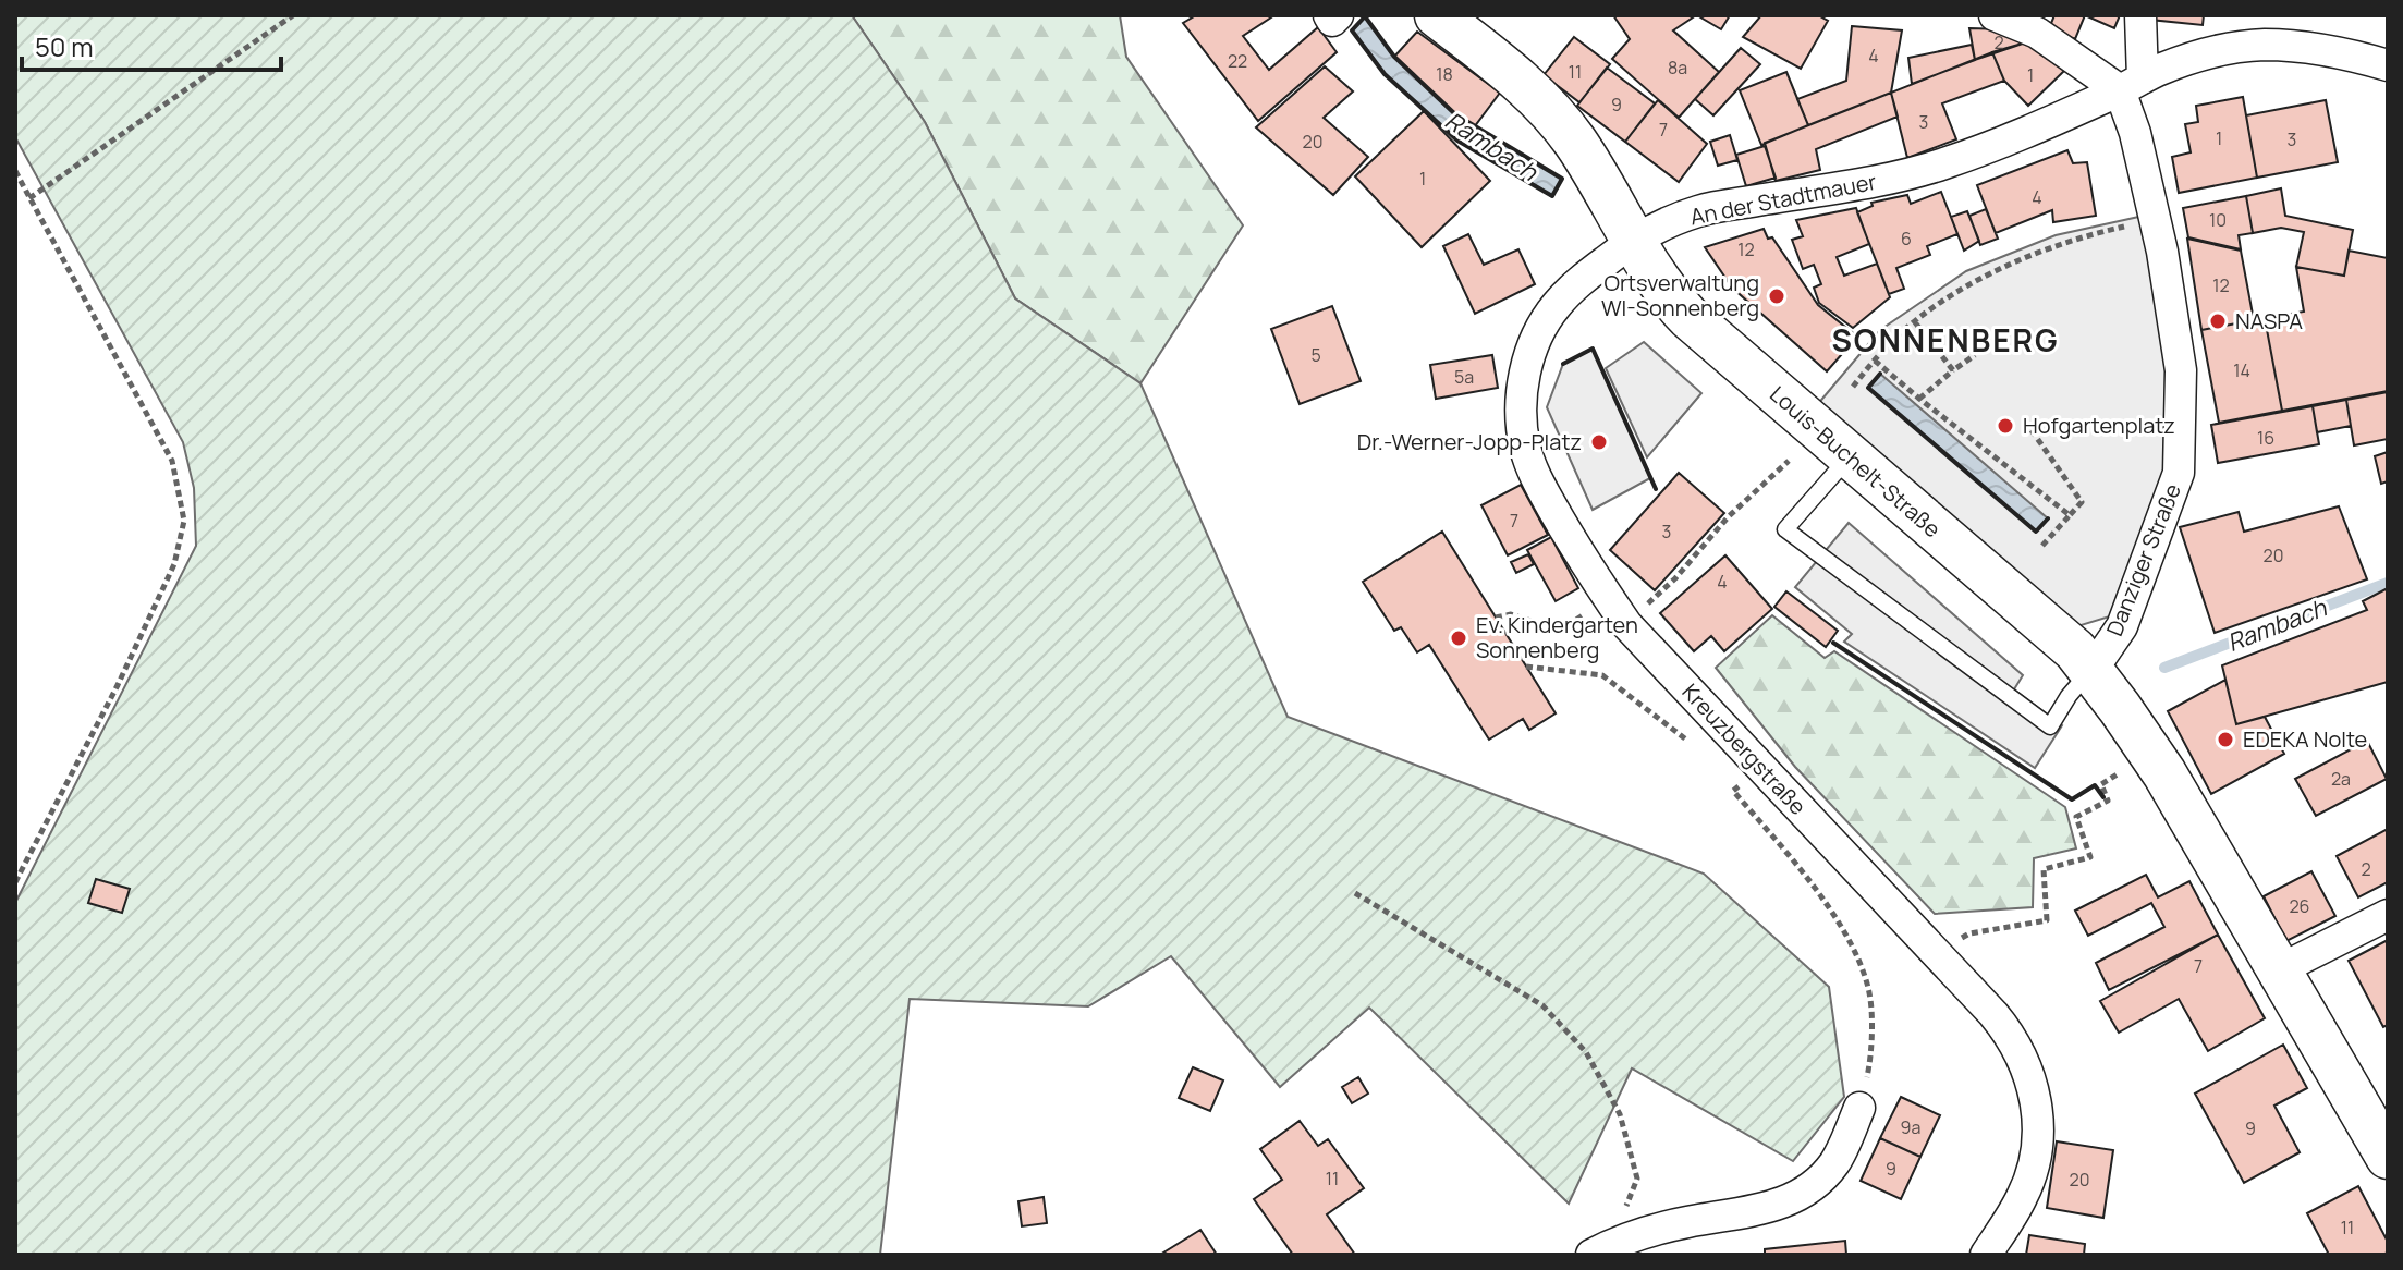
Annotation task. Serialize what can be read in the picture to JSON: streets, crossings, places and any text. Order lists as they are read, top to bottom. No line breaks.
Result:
{"streets":{"main road":["Louis-Buchelt-Straße"],"street":["An der Stadtmauer","Danziger Straße","Kreuzbergstraße"]},"crossings":[["An der Stadtmauer","Louis-Buchelt-Straße"],["An der Stadtmauer","Danziger Straße"],["An der Stadtmauer","Kreuzbergstraße"],["Louis-Buchelt-Straße","Danziger Straße"],["Louis-Buchelt-Straße","Kreuzbergstraße"]],"districts":["SONNENBERG"],"water":["Rambach"],"places":["Ortsverwaltung WI-Sonnenberg","NASPA","Hofgartenplatz","Dr.-Werner-Jopp-Platz","Ev. Kindergarten Sonnenberg","EDEKA Nolte"],"house_numbers":["2","4","22","8a","11","18","1","9","3","7","1","3","20","1","4","10","6","12","12","5","14","5a","16","7","3","20","4","2a","2","26","7","9a","9","9","11","20","11"],"scale_bar":"50 m"}
